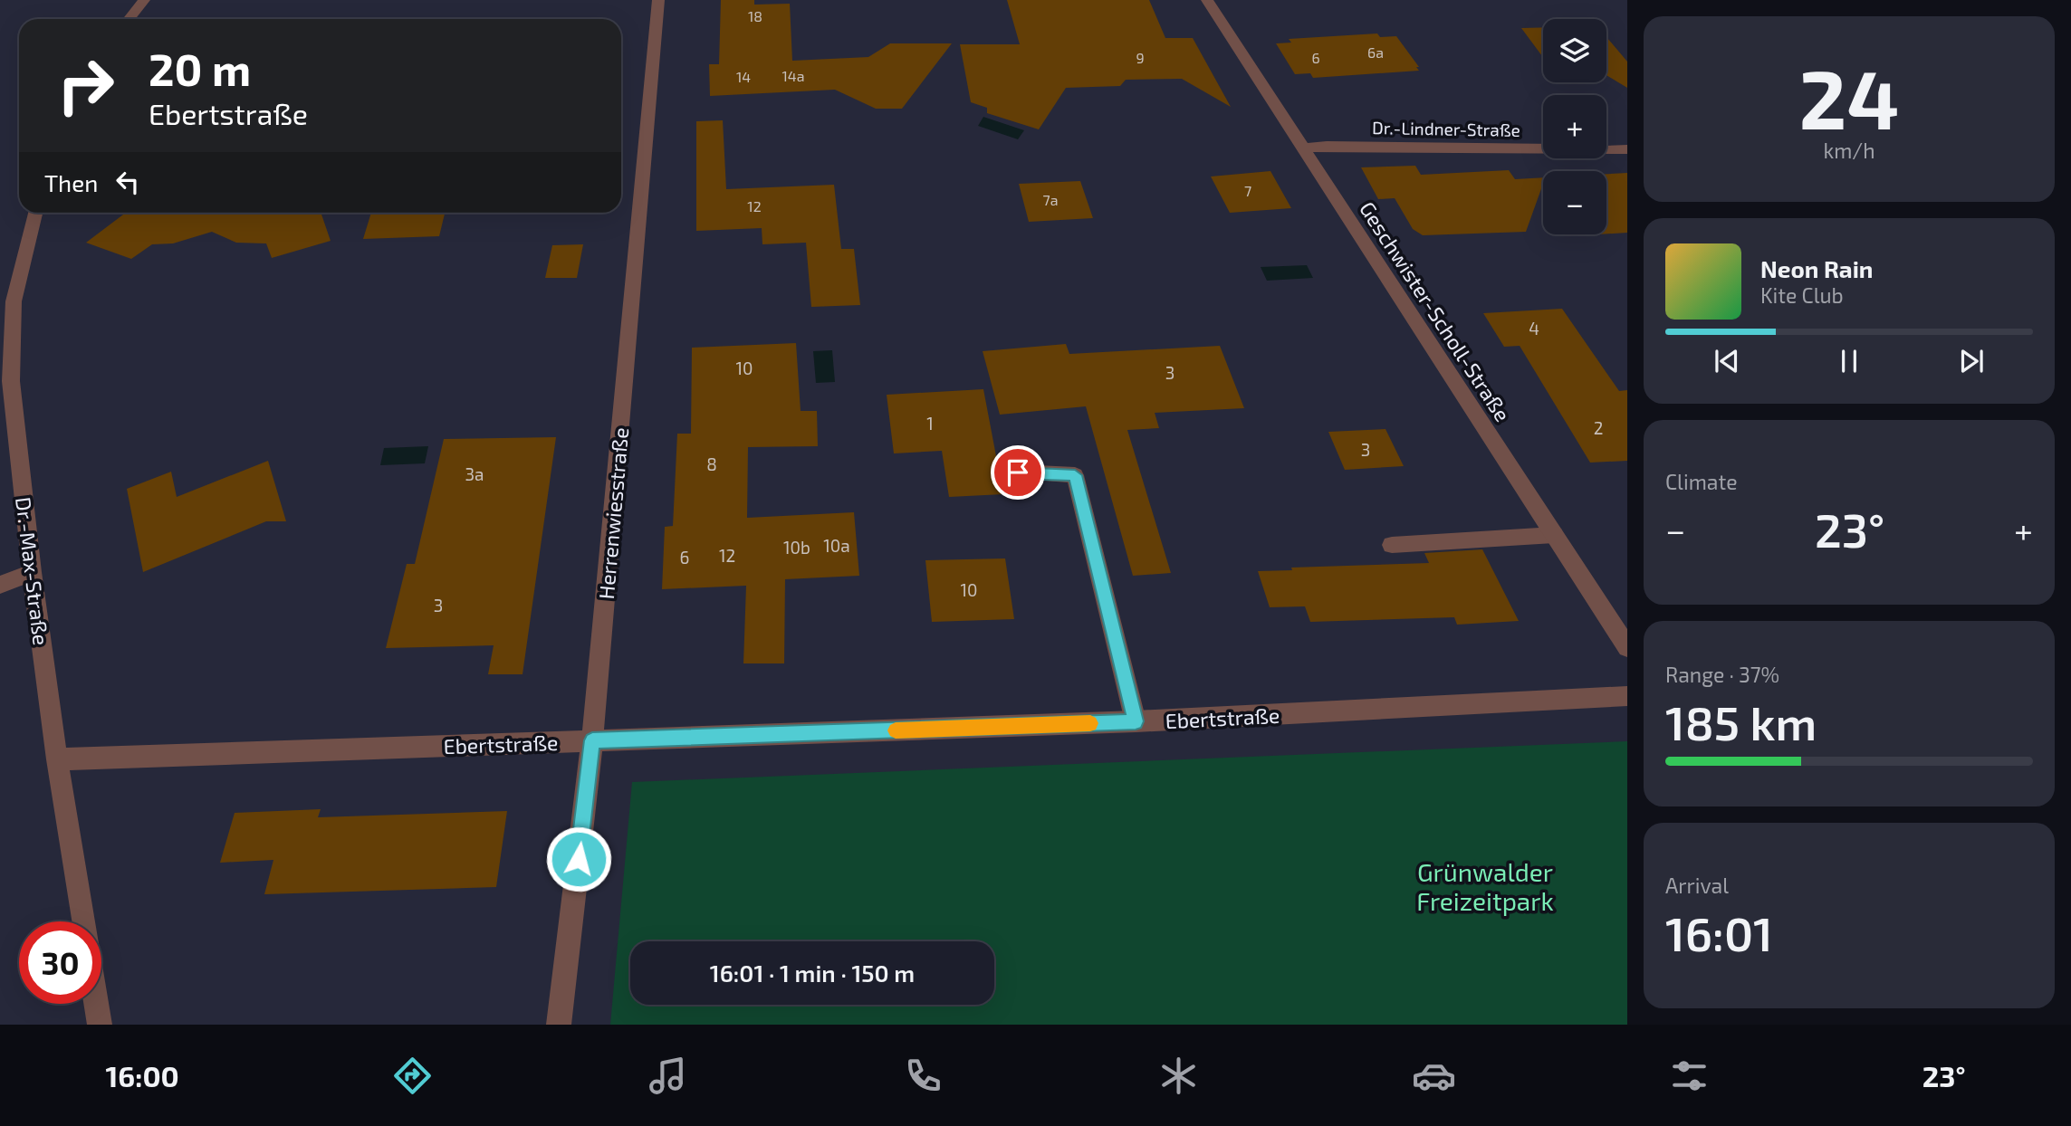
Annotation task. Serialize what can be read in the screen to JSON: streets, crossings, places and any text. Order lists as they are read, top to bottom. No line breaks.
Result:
{"streets":{"street":["Dr.-Lindner-Straße","Geschwister-Scholl-Straße","Herrenwiesstraße","Dr.-Max-Straße","Ebertstraße"]},"crossings":[["Dr.-Lindner-Straße","Geschwister-Scholl-Straße"],["Herrenwiesstraße","Ebertstraße"],["Dr.-Max-Straße","Ebertstraße"]],"parks":["Grünwalder Freizeitpark"],"house_numbers":["18","6a","9","6","14a","14","7","7a","12","4","10","3","1","2","3","8","3a","10a","10b","12","6","10","3"],"page":{"tile":[["24","km/h"],"Climate",["Range · 37%","185 km"],["Arrival","16:01"]],"map_buttons":["+","−"],"turn":["20 m","Ebertstraße"],"then":"Then","song":["Neon Rain","Kite Club"],"heat":["−","23°","+"],"limit":"30","trip":"16:01 · 1 min · 150 m","tabs":["16:00","23°"]}}
